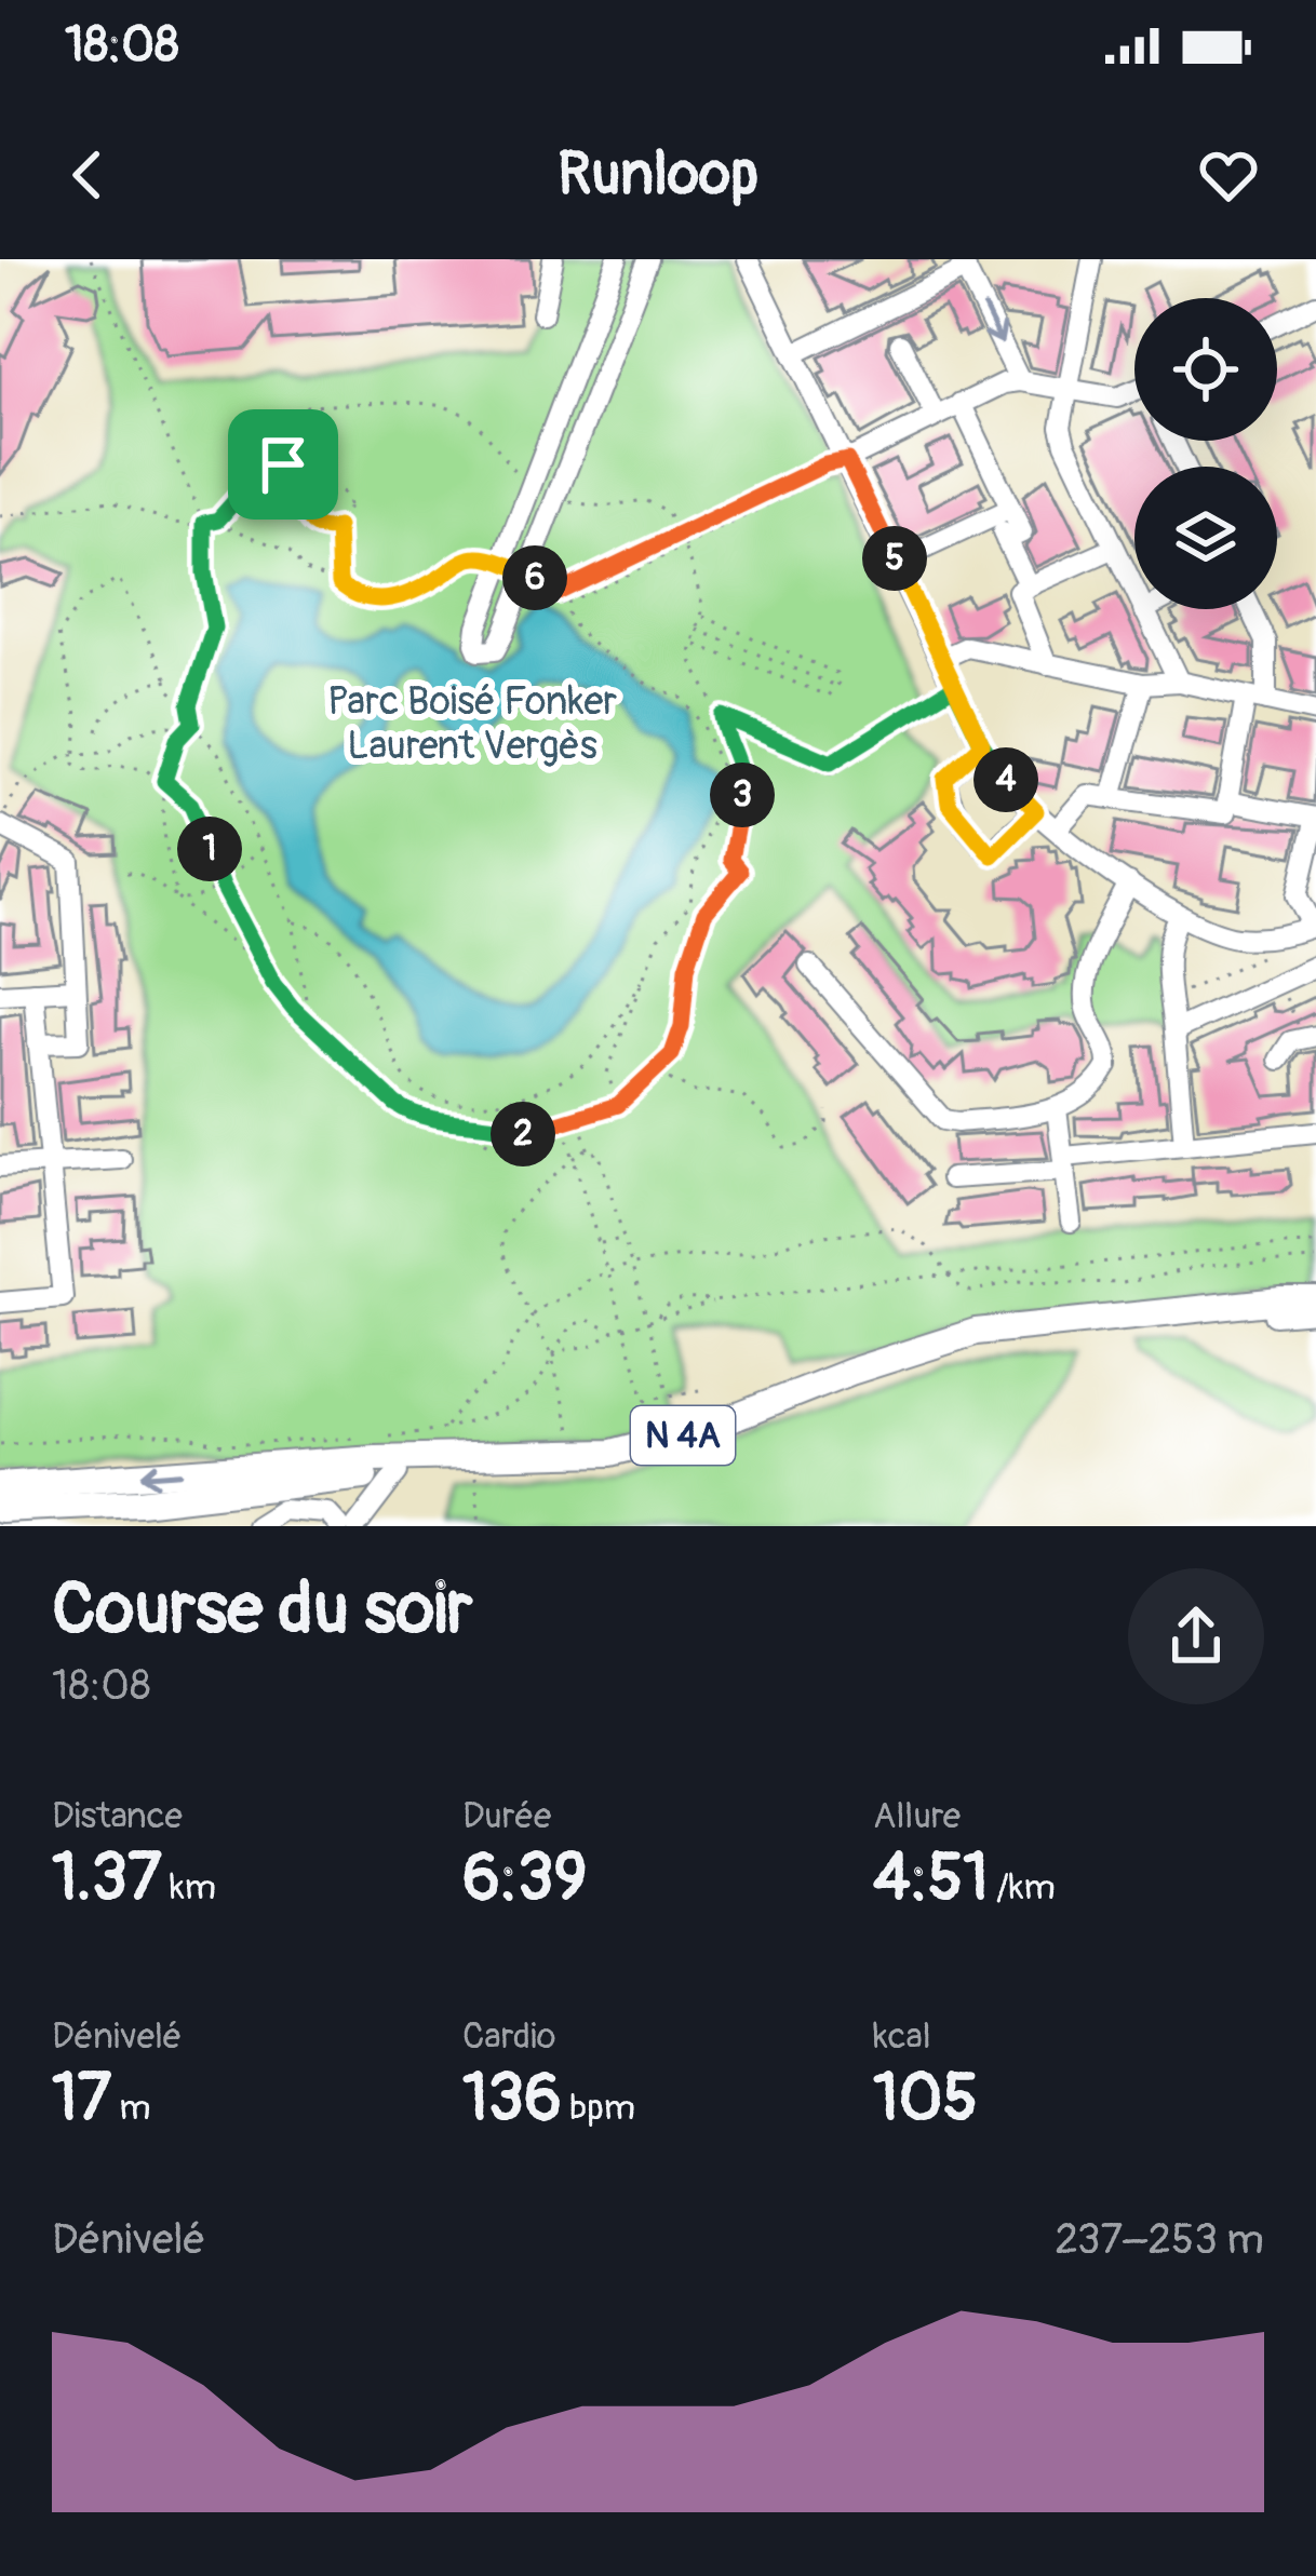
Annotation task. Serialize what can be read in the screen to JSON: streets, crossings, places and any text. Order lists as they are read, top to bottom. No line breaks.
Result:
{"streets":{"main road":["N 4A"]},"parks":["Parc Boisé Fonker Laurent Vergès"],"page":{"status":"18:08","header":"Runloop","pins":["5","6","4","3","1","2"],"heading":["Course du soir","18:08"],"stats":[["Distance","1.37 km"],["Durée","6:39"],["Allure","4:51 /km"],["Dénivelé","17 m"],["Cardio","136 bpm"],["kcal","105"]],"chart":["Dénivelé","237–253 m"]}}
